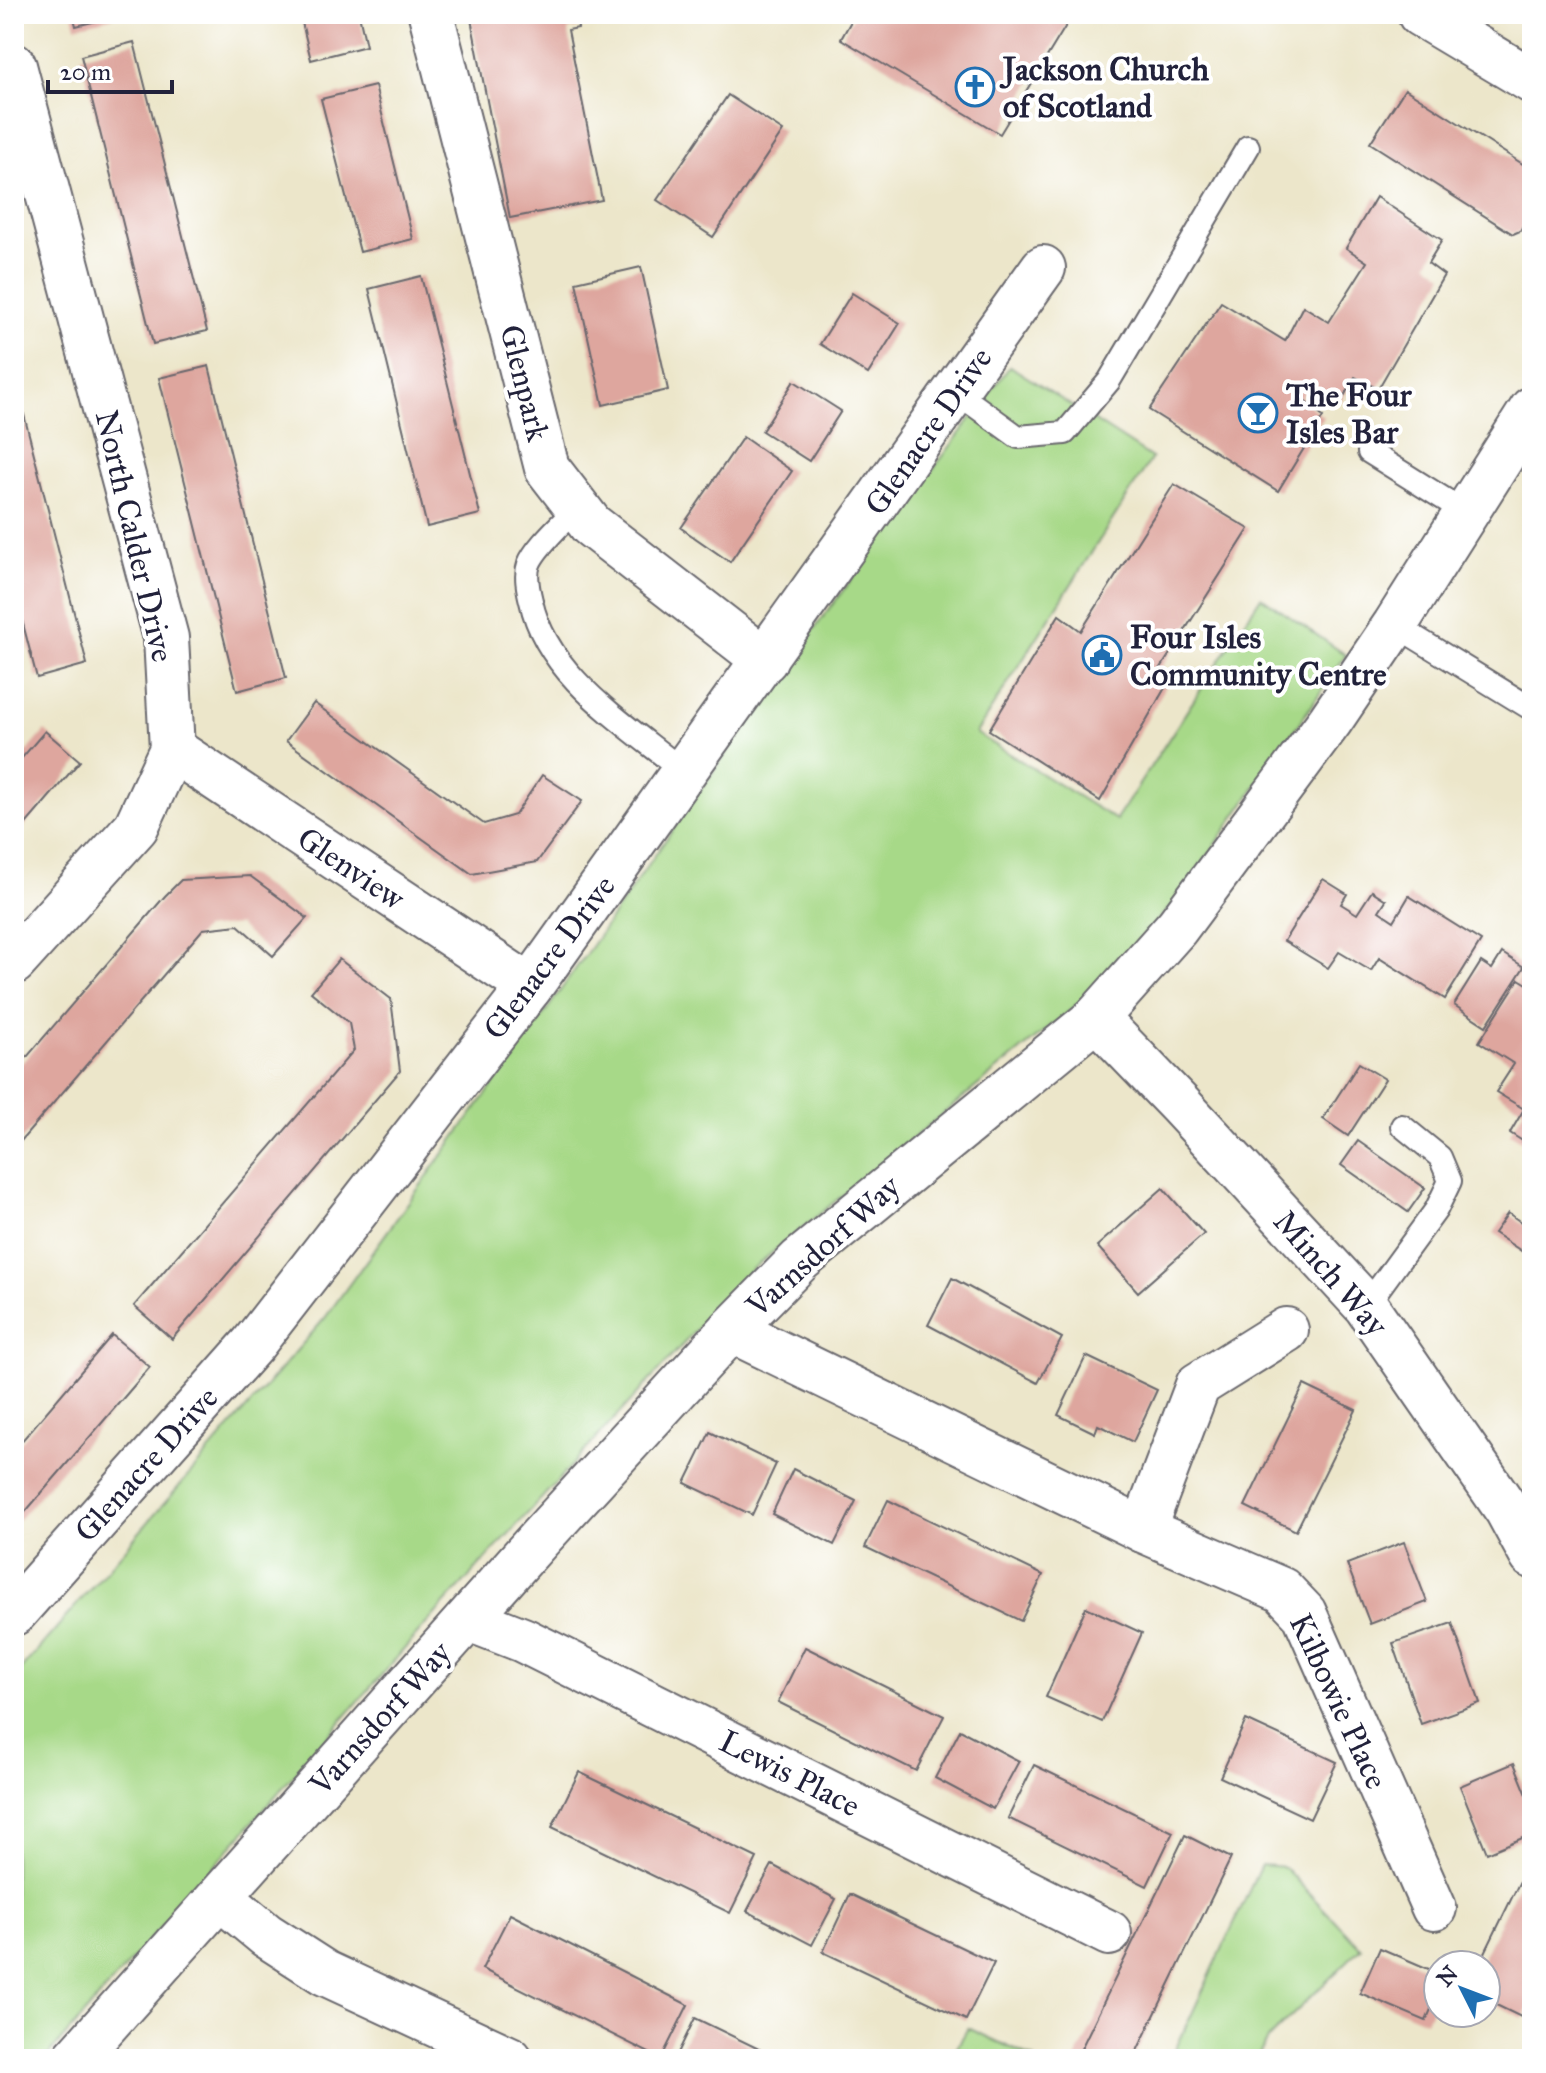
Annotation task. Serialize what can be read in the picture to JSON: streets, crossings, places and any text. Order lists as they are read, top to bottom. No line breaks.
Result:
{"streets":{"street":["Glenpark","Glenacre Drive","North Calder Drive","Glenview","Varnsdorf Way","Minch Way","Kilbowie Place","Lewis Place"]},"crossings":[["Glenpark","Glenacre Drive"],["Glenacre Drive","Glenview"],["North Calder Drive","Glenview"],["Varnsdorf Way","Minch Way"],["Varnsdorf Way","Kilbowie Place"],["Varnsdorf Way","Lewis Place"]],"places":{"church":["Jackson Church of Scotland"],"bar":["The Four Isles Bar"],"public building":["Four Isles Community Centre"]},"scale_bar":"20 m","north":"top left"}
